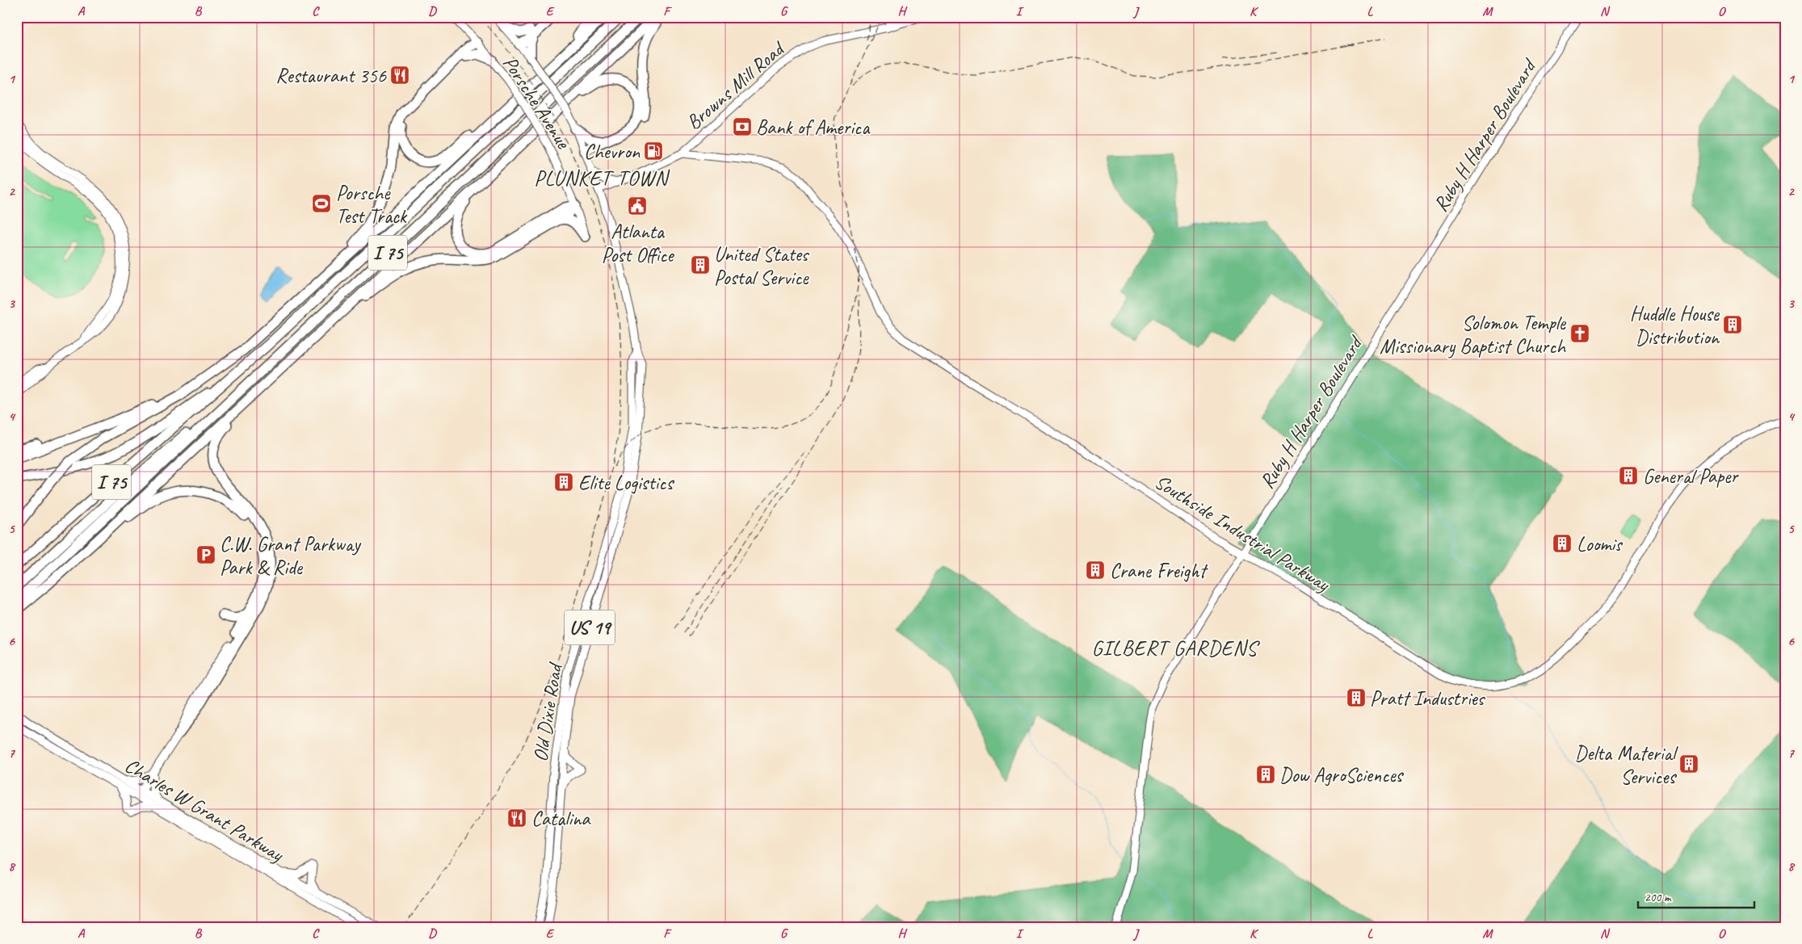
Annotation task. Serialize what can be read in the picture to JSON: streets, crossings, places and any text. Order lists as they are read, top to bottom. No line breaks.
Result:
{"streets":{"highway":["I 75"],"main road":["Browns Mill Road","Porsche Avenue","Ruby H Harper Boulevard","Southside Industrial Parkway","US 19","Old Dixie Road","Charles W Grant Parkway"]},"crossings":[["Browns Mill Road","Southside Industrial Parkway"],["Browns Mill Road","US 19"],["Ruby H Harper Boulevard","Southside Industrial Parkway"],["US 19","Old Dixie Road"]],"districts":["PLUNKET TOWN","GILBERT GARDENS"],"places":{"restaurant":["Restaurant 356","Catalina"],"bank":["Bank of America"],"fuel station":["Chevron"],"sports":["Porsche Test Track"],"public building":["Atlanta Post Office"],"building":["United States Postal Service","Huddle House Distribution","General Paper","Elite Logistics","Loomis","Crane Freight","Pratt Industries","Delta Material Services","Dow AgroSciences"],"church":["Solomon Temple Missionary Baptist Church"],"parking":["C.W. Grant Parkway Park & Ride"]},"scale_bar":"200 m","grid":{"columns":["A","B","C","D","E","F","G","H","I","J","K","L","M","N","O"],"rows":["1","2","3","4","5","6","7","8"]}}
